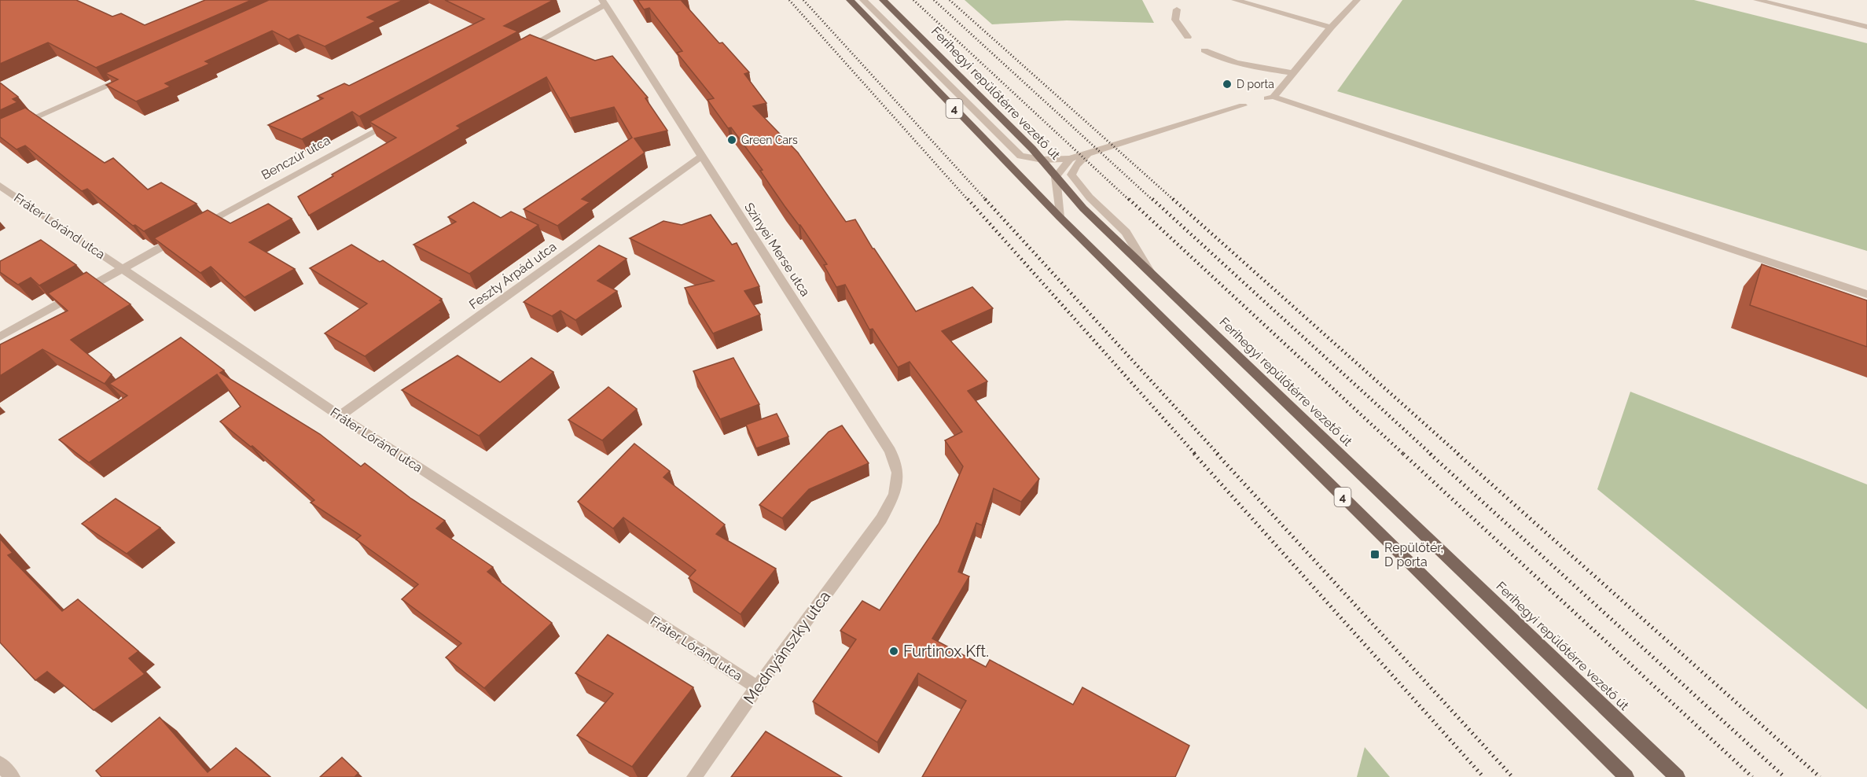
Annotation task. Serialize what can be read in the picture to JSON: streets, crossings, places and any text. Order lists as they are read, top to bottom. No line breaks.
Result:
{"streets":{"main road":["Ferihegyi repülőtérre vezető út","4"],"street":["Benczúr utca","Fráter Lóránd utca","Szinyei Merse utca","Feszty Árpád utca","Mednyánszky utca"]},"crossings":[["Fráter Lóránd utca","Feszty Árpád utca"],["Fráter Lóránd utca","Mednyánszky utca"],["Szinyei Merse utca","Feszty Árpád utca"],["Szinyei Merse utca","Mednyánszky utca"]],"places":{"other":["D porta","Green Cars","Furtinox Kft."],"transit":["Repülőtér, D porta"]}}
